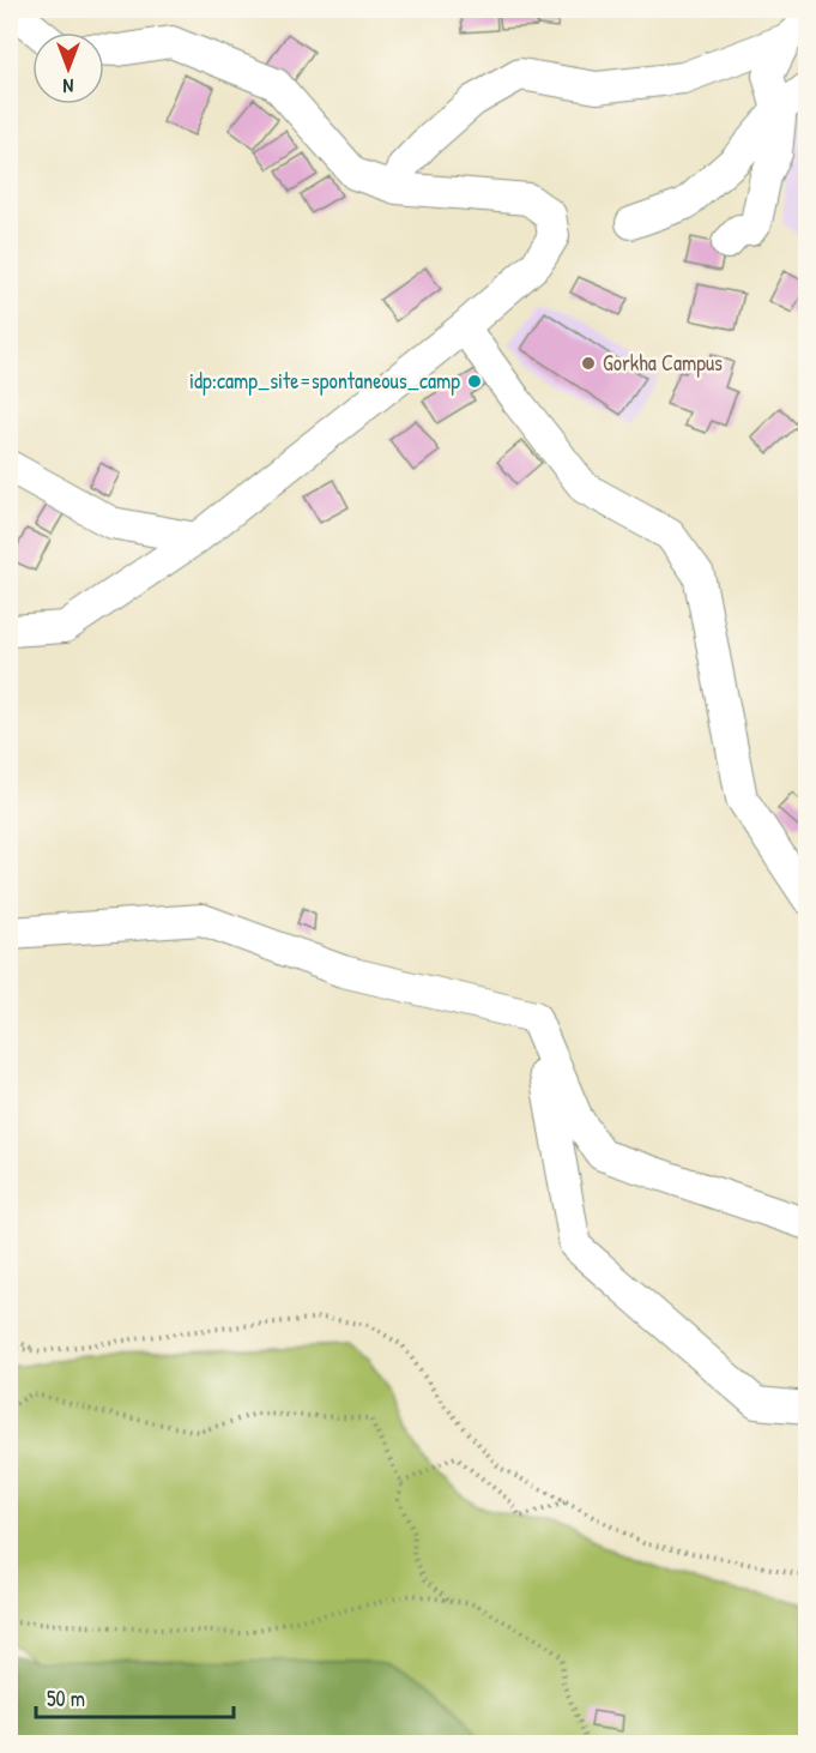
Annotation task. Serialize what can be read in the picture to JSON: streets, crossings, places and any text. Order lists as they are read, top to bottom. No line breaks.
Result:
{"places":["Gorkha Campus","idp:camp_site=spontaneous_camp"],"scale_bar":"50 m","north":"bottom"}
